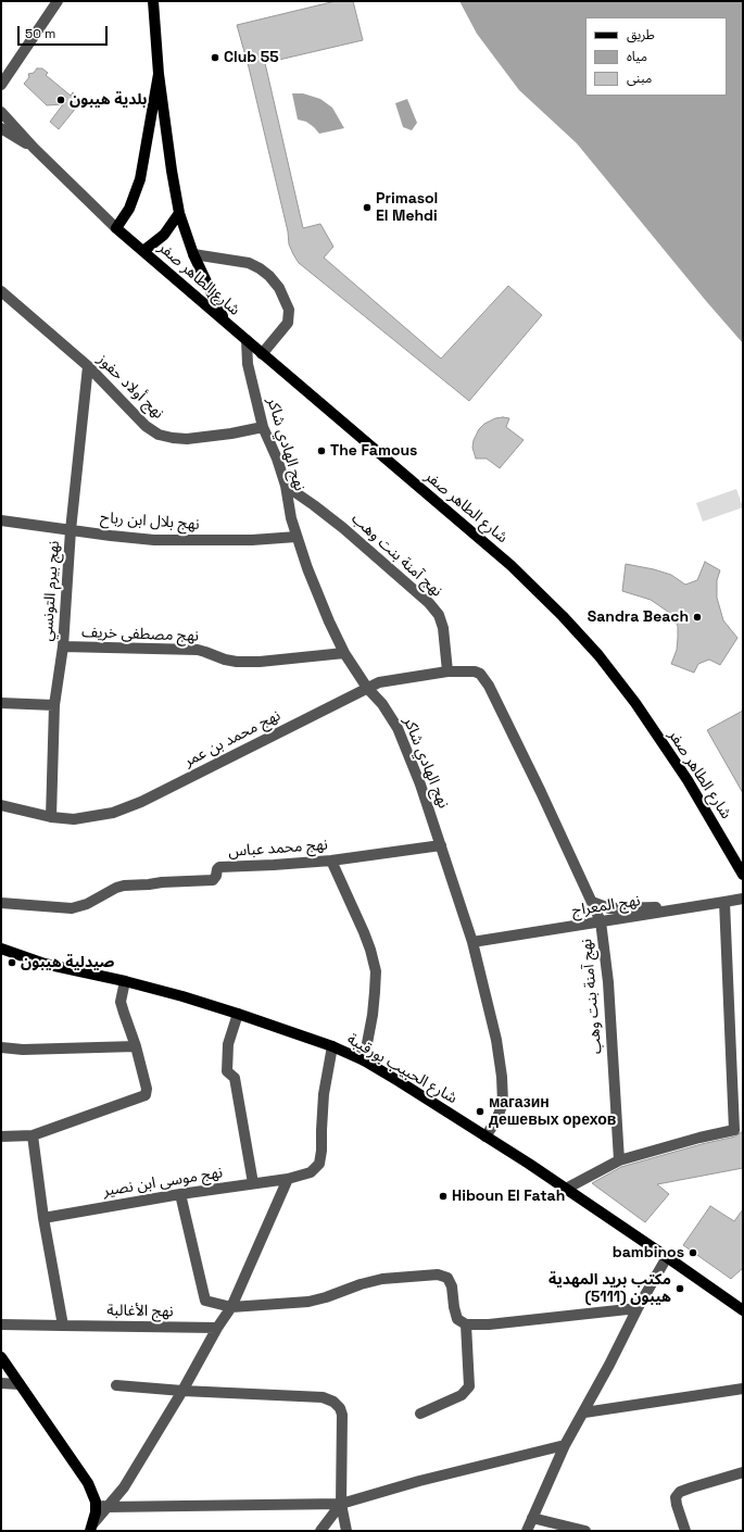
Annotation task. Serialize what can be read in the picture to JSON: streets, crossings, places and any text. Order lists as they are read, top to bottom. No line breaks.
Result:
{"streets":{"main road":["شارع الطاهر صفر","شارع الحبيب بورقيبة"],"street":["نهج أولاد حفوز","نهج الهادي شاكر","نهج بلال ابن رباح","نهج آمنة بنت وهب","نهج بيرم التونسي","نهج مصطفى خريف","نهج محمد بن عمر","نهج محمد عباس","نهج المعراج","نهج موسى ابن نصير","نهج الأغالبة"]},"crossings":[["شارع الطاهر صفر","نهج الهادي شاكر"],["نهج أولاد حفوز","نهج الهادي شاكر"],["نهج أولاد حفوز","نهج بيرم التونسي"],["نهج الهادي شاكر","نهج بلال ابن رباح"],["نهج الهادي شاكر","نهج آمنة بنت وهب"],["نهج الهادي شاكر","نهج مصطفى خريف"],["نهج الهادي شاكر","نهج محمد بن عمر"],["نهج الهادي شاكر","نهج محمد عباس"],["نهج الهادي شاكر","نهج المعراج"],["نهج الهادي شاكر","شارع الحبيب بورقيبة"],["نهج بلال ابن رباح","نهج بيرم التونسي"],["نهج آمنة بنت وهب","نهج محمد بن عمر"],["نهج آمنة بنت وهب","نهج المعراج"],["نهج بيرم التونسي","نهج مصطفى خريف"],["نهج بيرم التونسي","نهج محمد بن عمر"],["شارع الحبيب بورقيبة","نهج موسى ابن نصير"]],"places":["Club 55","بلدية هيبون","Primasol El Mehdi","The Famous","Sandra Beach","صيدلية هيبون","магазин дешевых орехов","Hiboun El Fatah","bambinos","مكتب بريد المهدية هيبون (5111)"],"legend":["طريق","مياه","مبنى"],"scale_bar":"50 m"}
